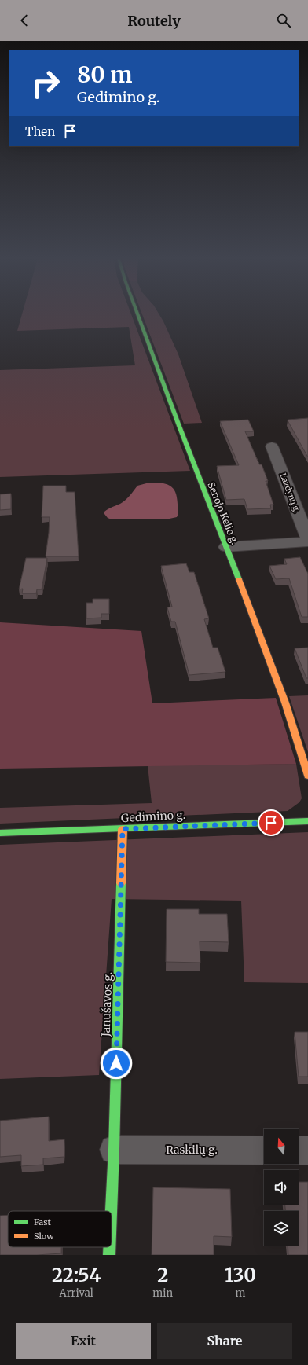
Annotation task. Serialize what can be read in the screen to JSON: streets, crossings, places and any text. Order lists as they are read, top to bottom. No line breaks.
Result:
{"streets":{"street":["Lazdynų g.","Senojo Kelio g.","Gedimino g.","Janušavos g.","Raskilų g."]},"crossings":[["Gedimino g.","Janušavos g."],["Janušavos g.","Raskilų g."]],"legend":["Fast","Slow"],"north":"top","page":{"header":"Routely","turn":["80 m","Gedimino g."],"then":"Then","eta":["22:54","Arrival","2","min","130","m"],"buttons":["Exit","Share"]}}
